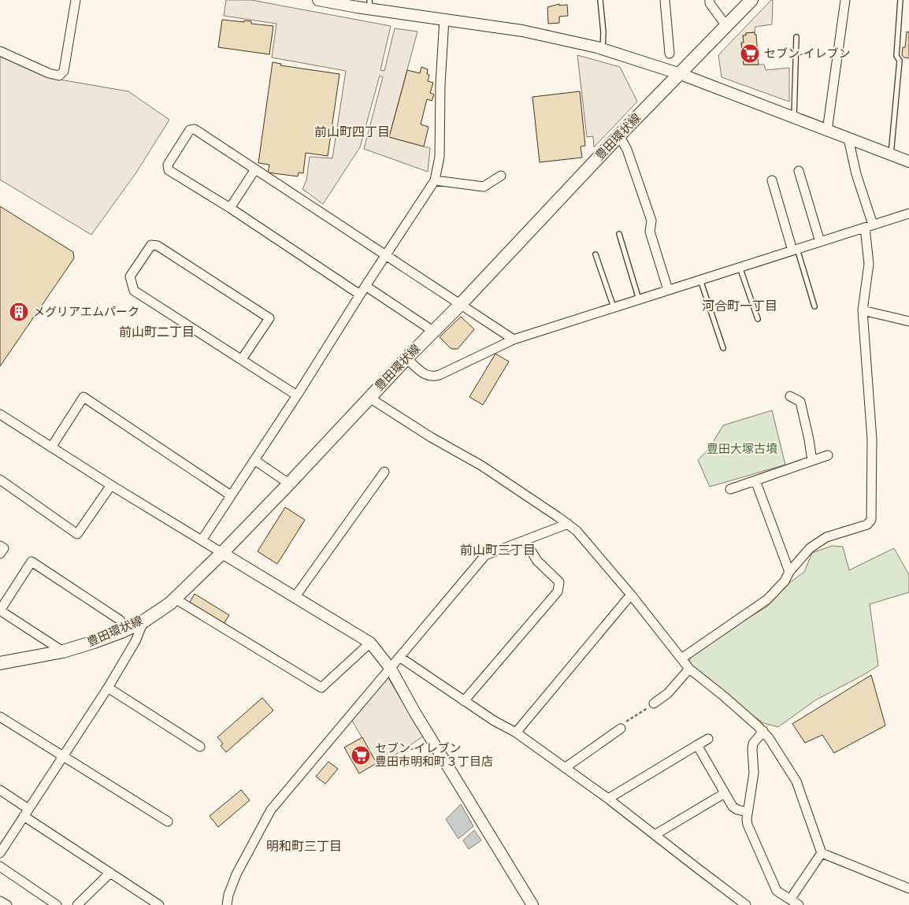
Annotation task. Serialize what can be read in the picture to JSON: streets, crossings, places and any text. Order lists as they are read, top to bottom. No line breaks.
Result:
{"streets":{"main road":["豊田環状線"]},"districts":["前山町四丁目","河合町一丁目","前山町二丁目","前山町三丁目","明和町三丁目"],"parks":["豊田大塚古墳"],"places":{"supermarket":["セブン-イレブン","セブン-イレブン 豊田市明和町３丁目店"],"building":["メグリアエムパーク"]}}
